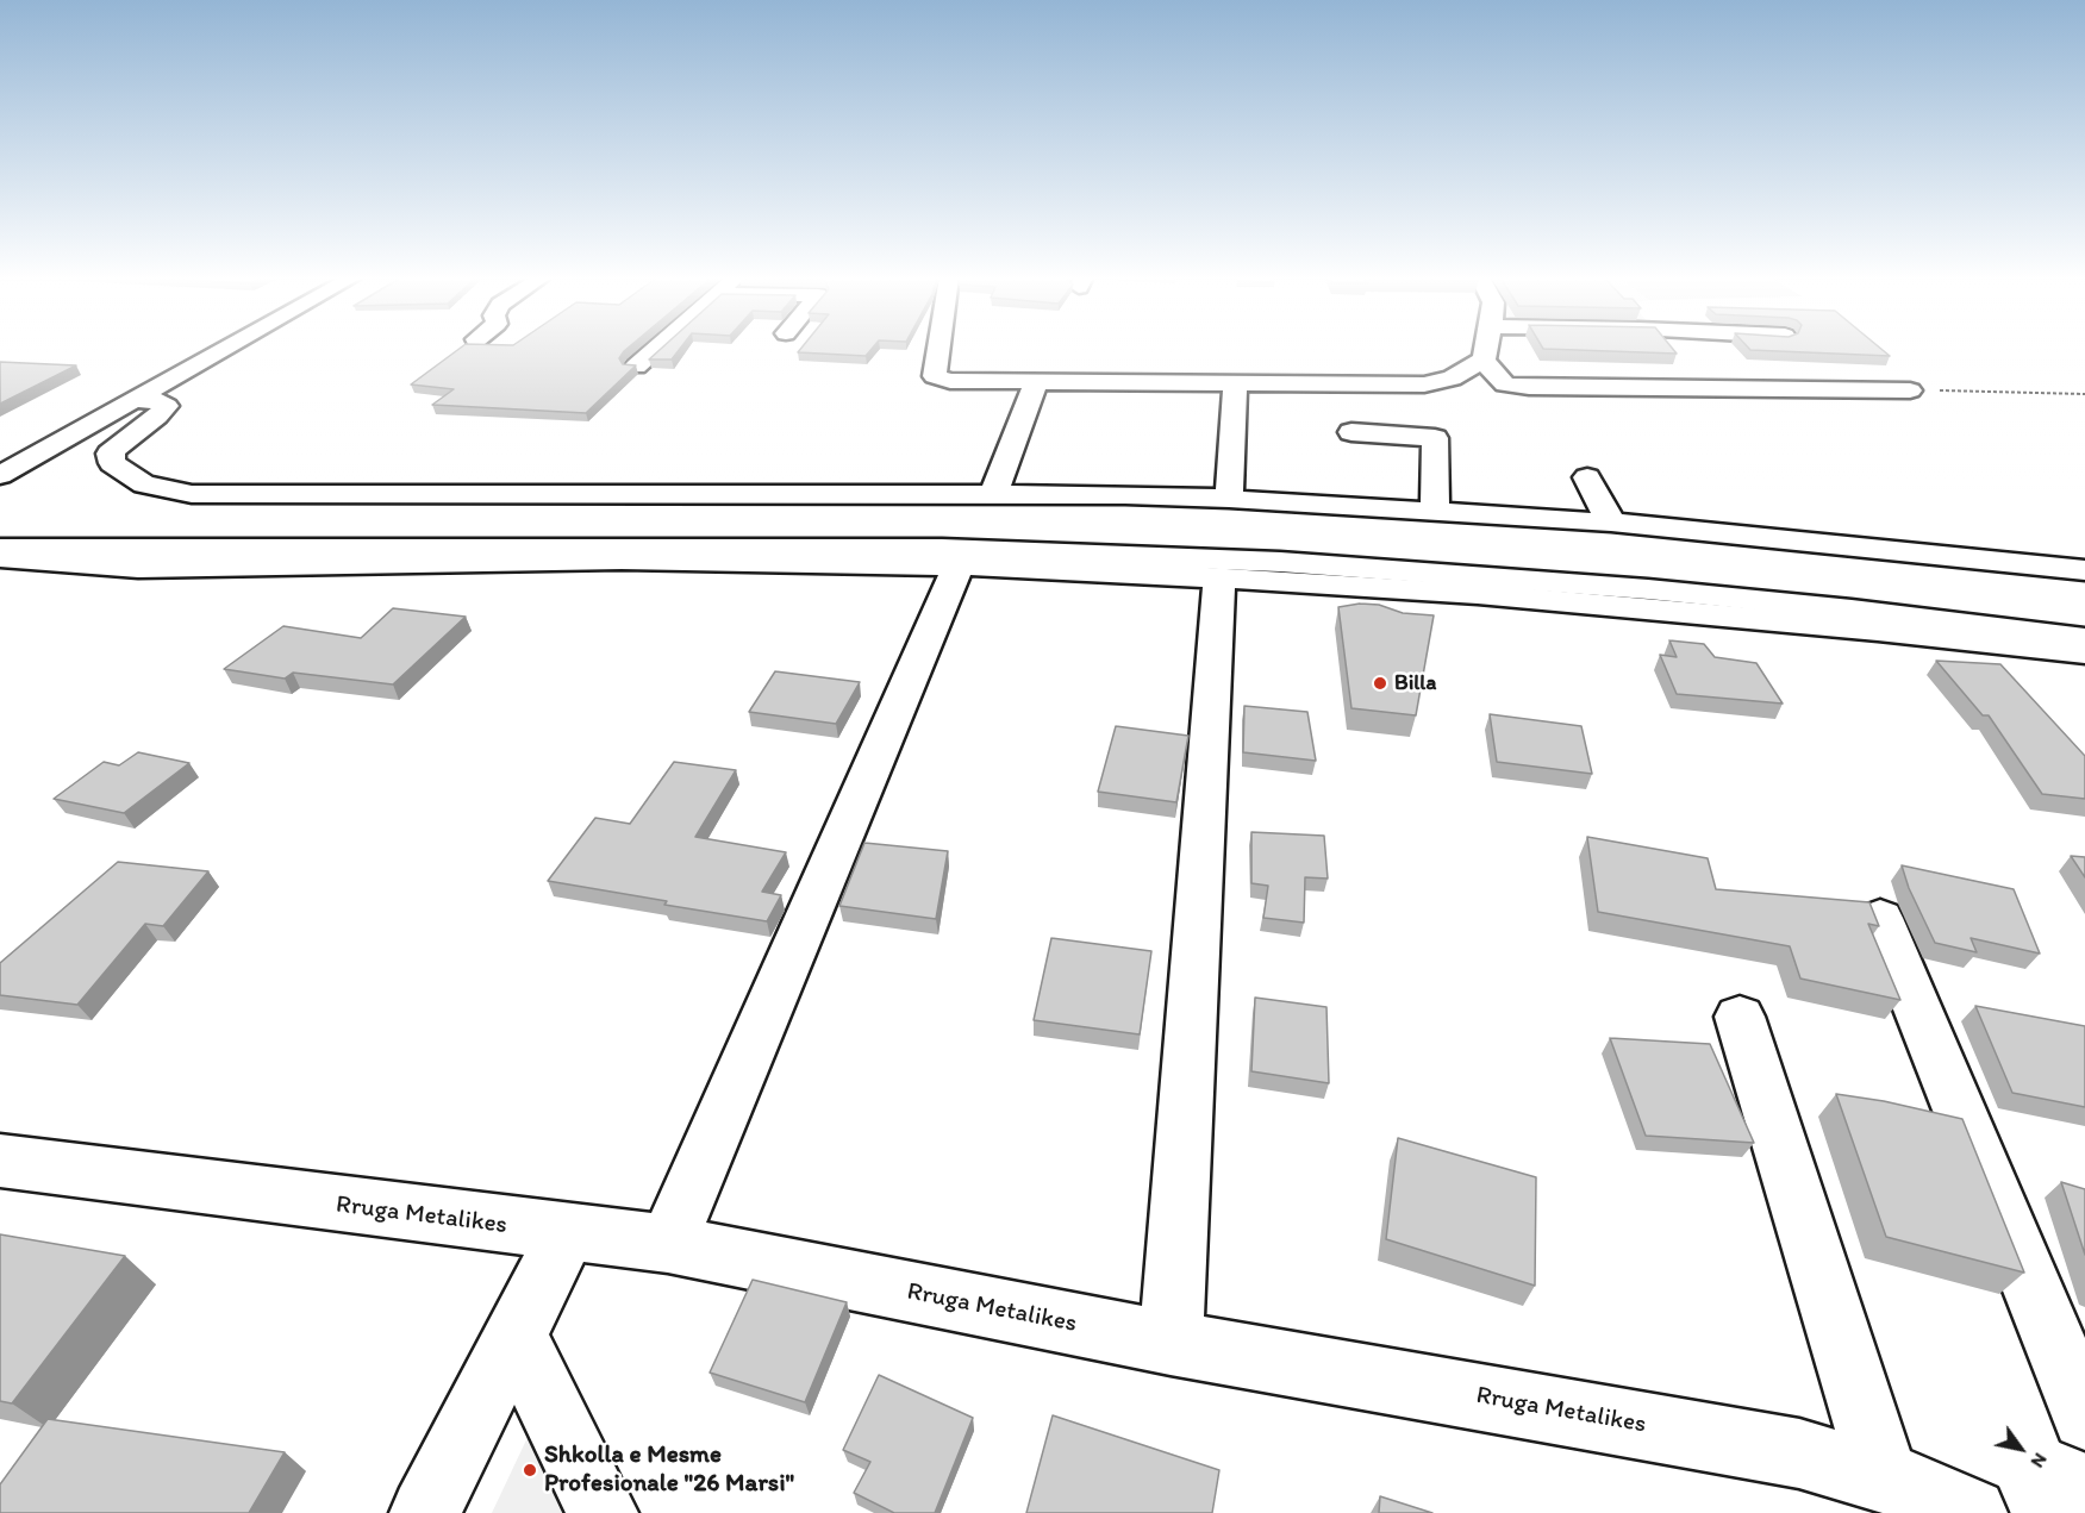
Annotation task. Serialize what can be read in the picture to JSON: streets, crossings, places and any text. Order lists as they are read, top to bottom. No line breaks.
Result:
{"streets":{"main road":["Rruga Metalikes"]},"places":["Billa","Shkolla e Mesme Profesionale \"26 Marsi\""],"north":"bottom right"}
